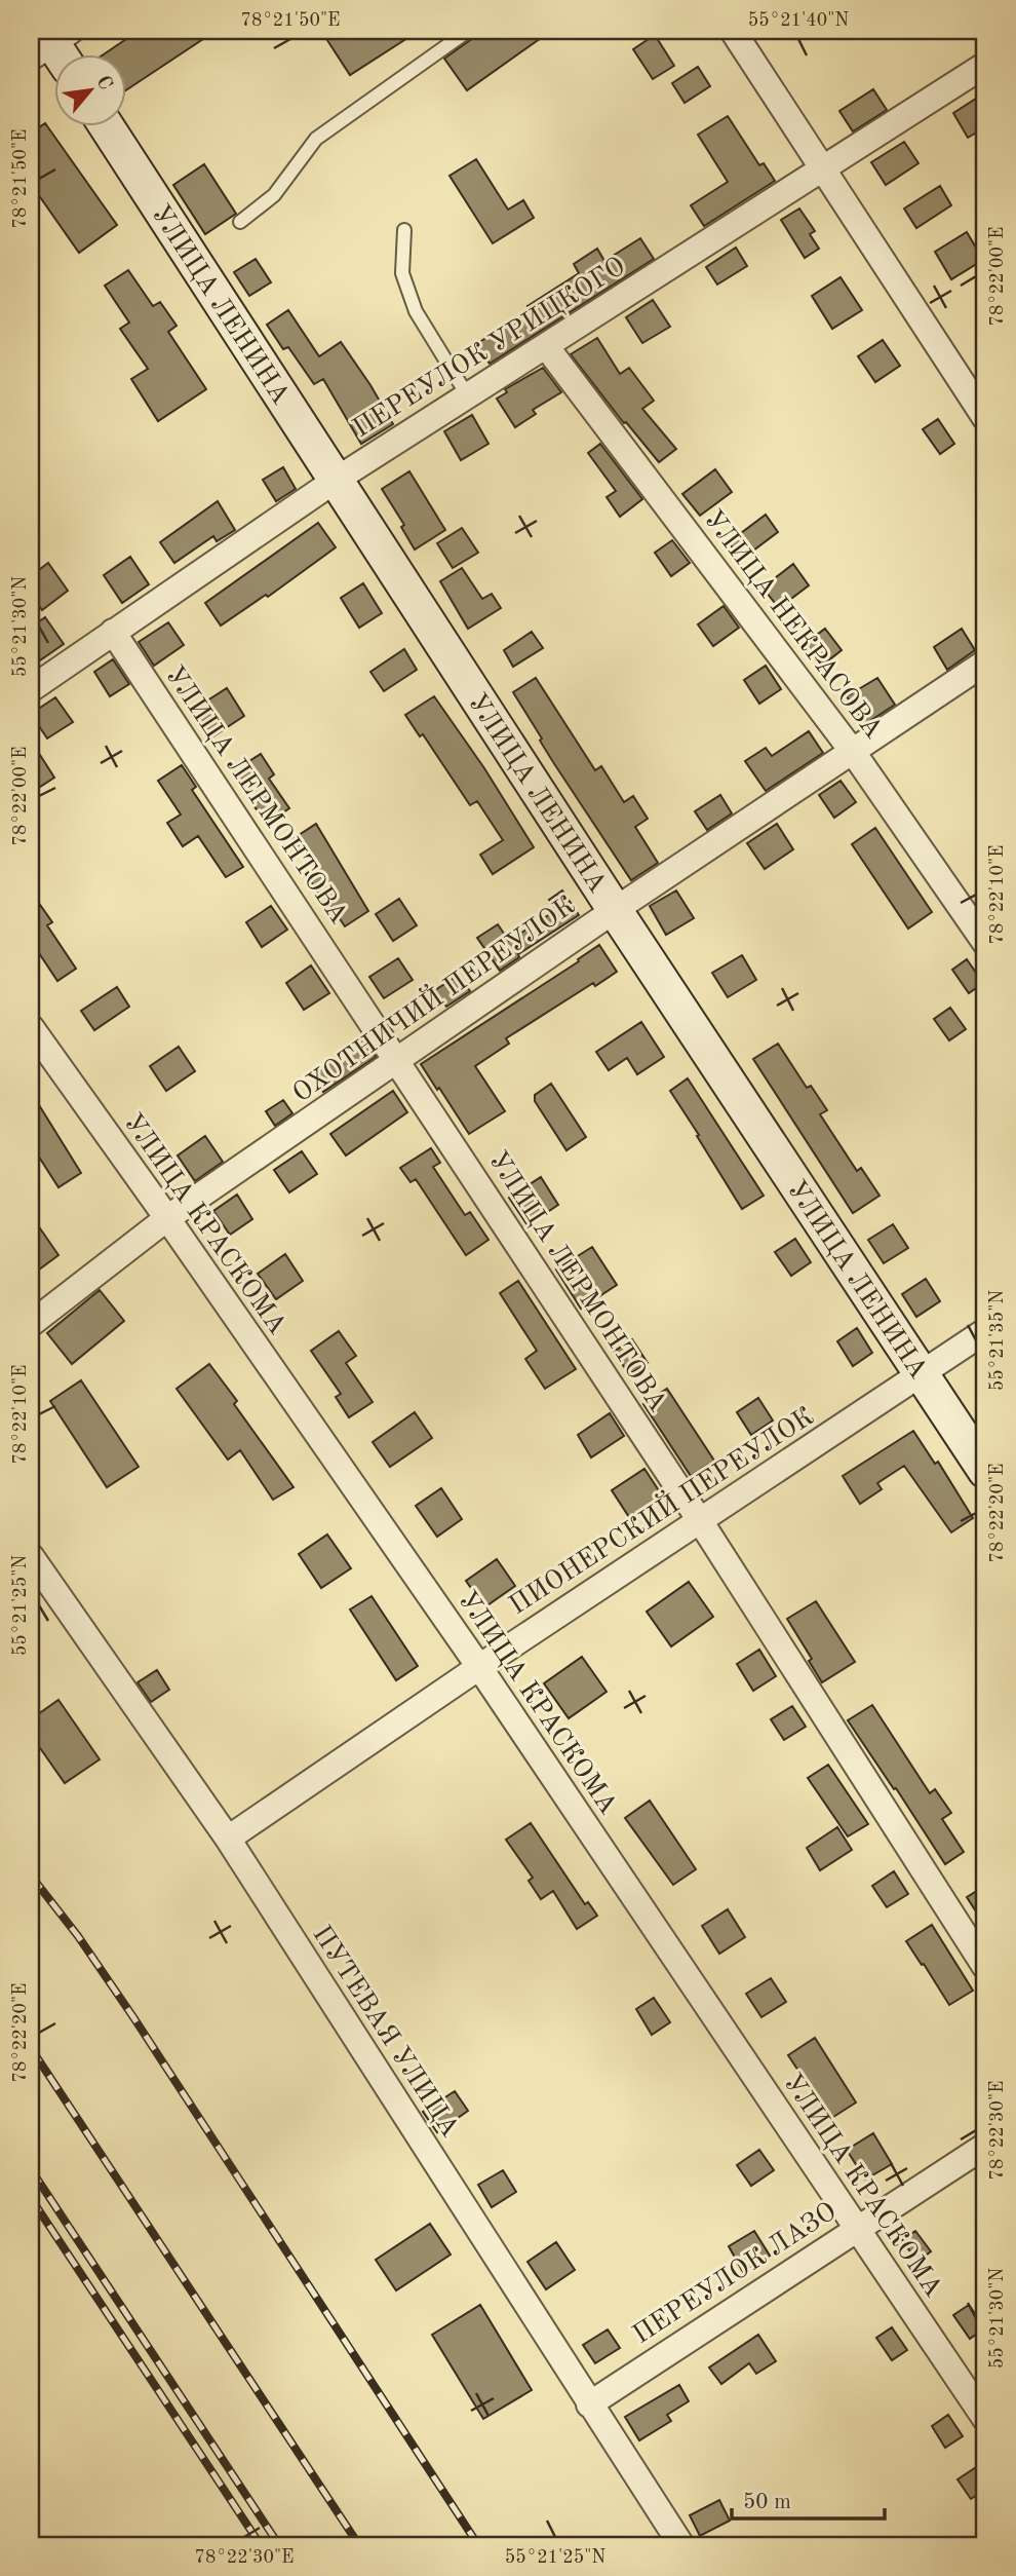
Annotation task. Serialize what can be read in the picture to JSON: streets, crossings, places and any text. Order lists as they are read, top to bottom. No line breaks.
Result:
{"streets":{"main road":["УЛИЦА ЛЕНИНА"],"street":["ПЕРЕУЛОК УРИЦКОГО","УЛИЦА НЕКРАСОВА","УЛИЦА ЛЕРМОНТОВА","ОХОТНИЧИЙ ПЕРЕУЛОК","УЛИЦА КРАСКОМА","ПИОНЕРСКИЙ ПЕРЕУЛОК","ПУТЕВАЯ УЛИЦА","ПЕРЕУЛОК ЛАЗО"]},"crossings":[["УЛИЦА ЛЕНИНА","ПЕРЕУЛОК УРИЦКОГО"],["УЛИЦА ЛЕНИНА","ОХОТНИЧИЙ ПЕРЕУЛОК"],["УЛИЦА ЛЕНИНА","ПИОНЕРСКИЙ ПЕРЕУЛОК"],["ПЕРЕУЛОК УРИЦКОГО","УЛИЦА НЕКРАСОВА"],["ПЕРЕУЛОК УРИЦКОГО","УЛИЦА ЛЕРМОНТОВА"],["УЛИЦА НЕКРАСОВА","ОХОТНИЧИЙ ПЕРЕУЛОК"],["УЛИЦА ЛЕРМОНТОВА","ОХОТНИЧИЙ ПЕРЕУЛОК"],["УЛИЦА ЛЕРМОНТОВА","ПИОНЕРСКИЙ ПЕРЕУЛОК"],["ОХОТНИЧИЙ ПЕРЕУЛОК","УЛИЦА КРАСКОМА"],["УЛИЦА КРАСКОМА","ПИОНЕРСКИЙ ПЕРЕУЛОК"],["УЛИЦА КРАСКОМА","ПЕРЕУЛОК ЛАЗО"],["ПИОНЕРСКИЙ ПЕРЕУЛОК","ПУТЕВАЯ УЛИЦА"],["ПУТЕВАЯ УЛИЦА","ПЕРЕУЛОК ЛАЗО"]],"scale_bar":"50 m","north":"top right","coordinates":["78°21'50\"E","55°21'40\"N","78°22'00\"E","55°21'30\"N","78°22'10\"E","55°21'35\"N","78°22'20\"E","55°21'25\"N","78°22'30\"E"]}
